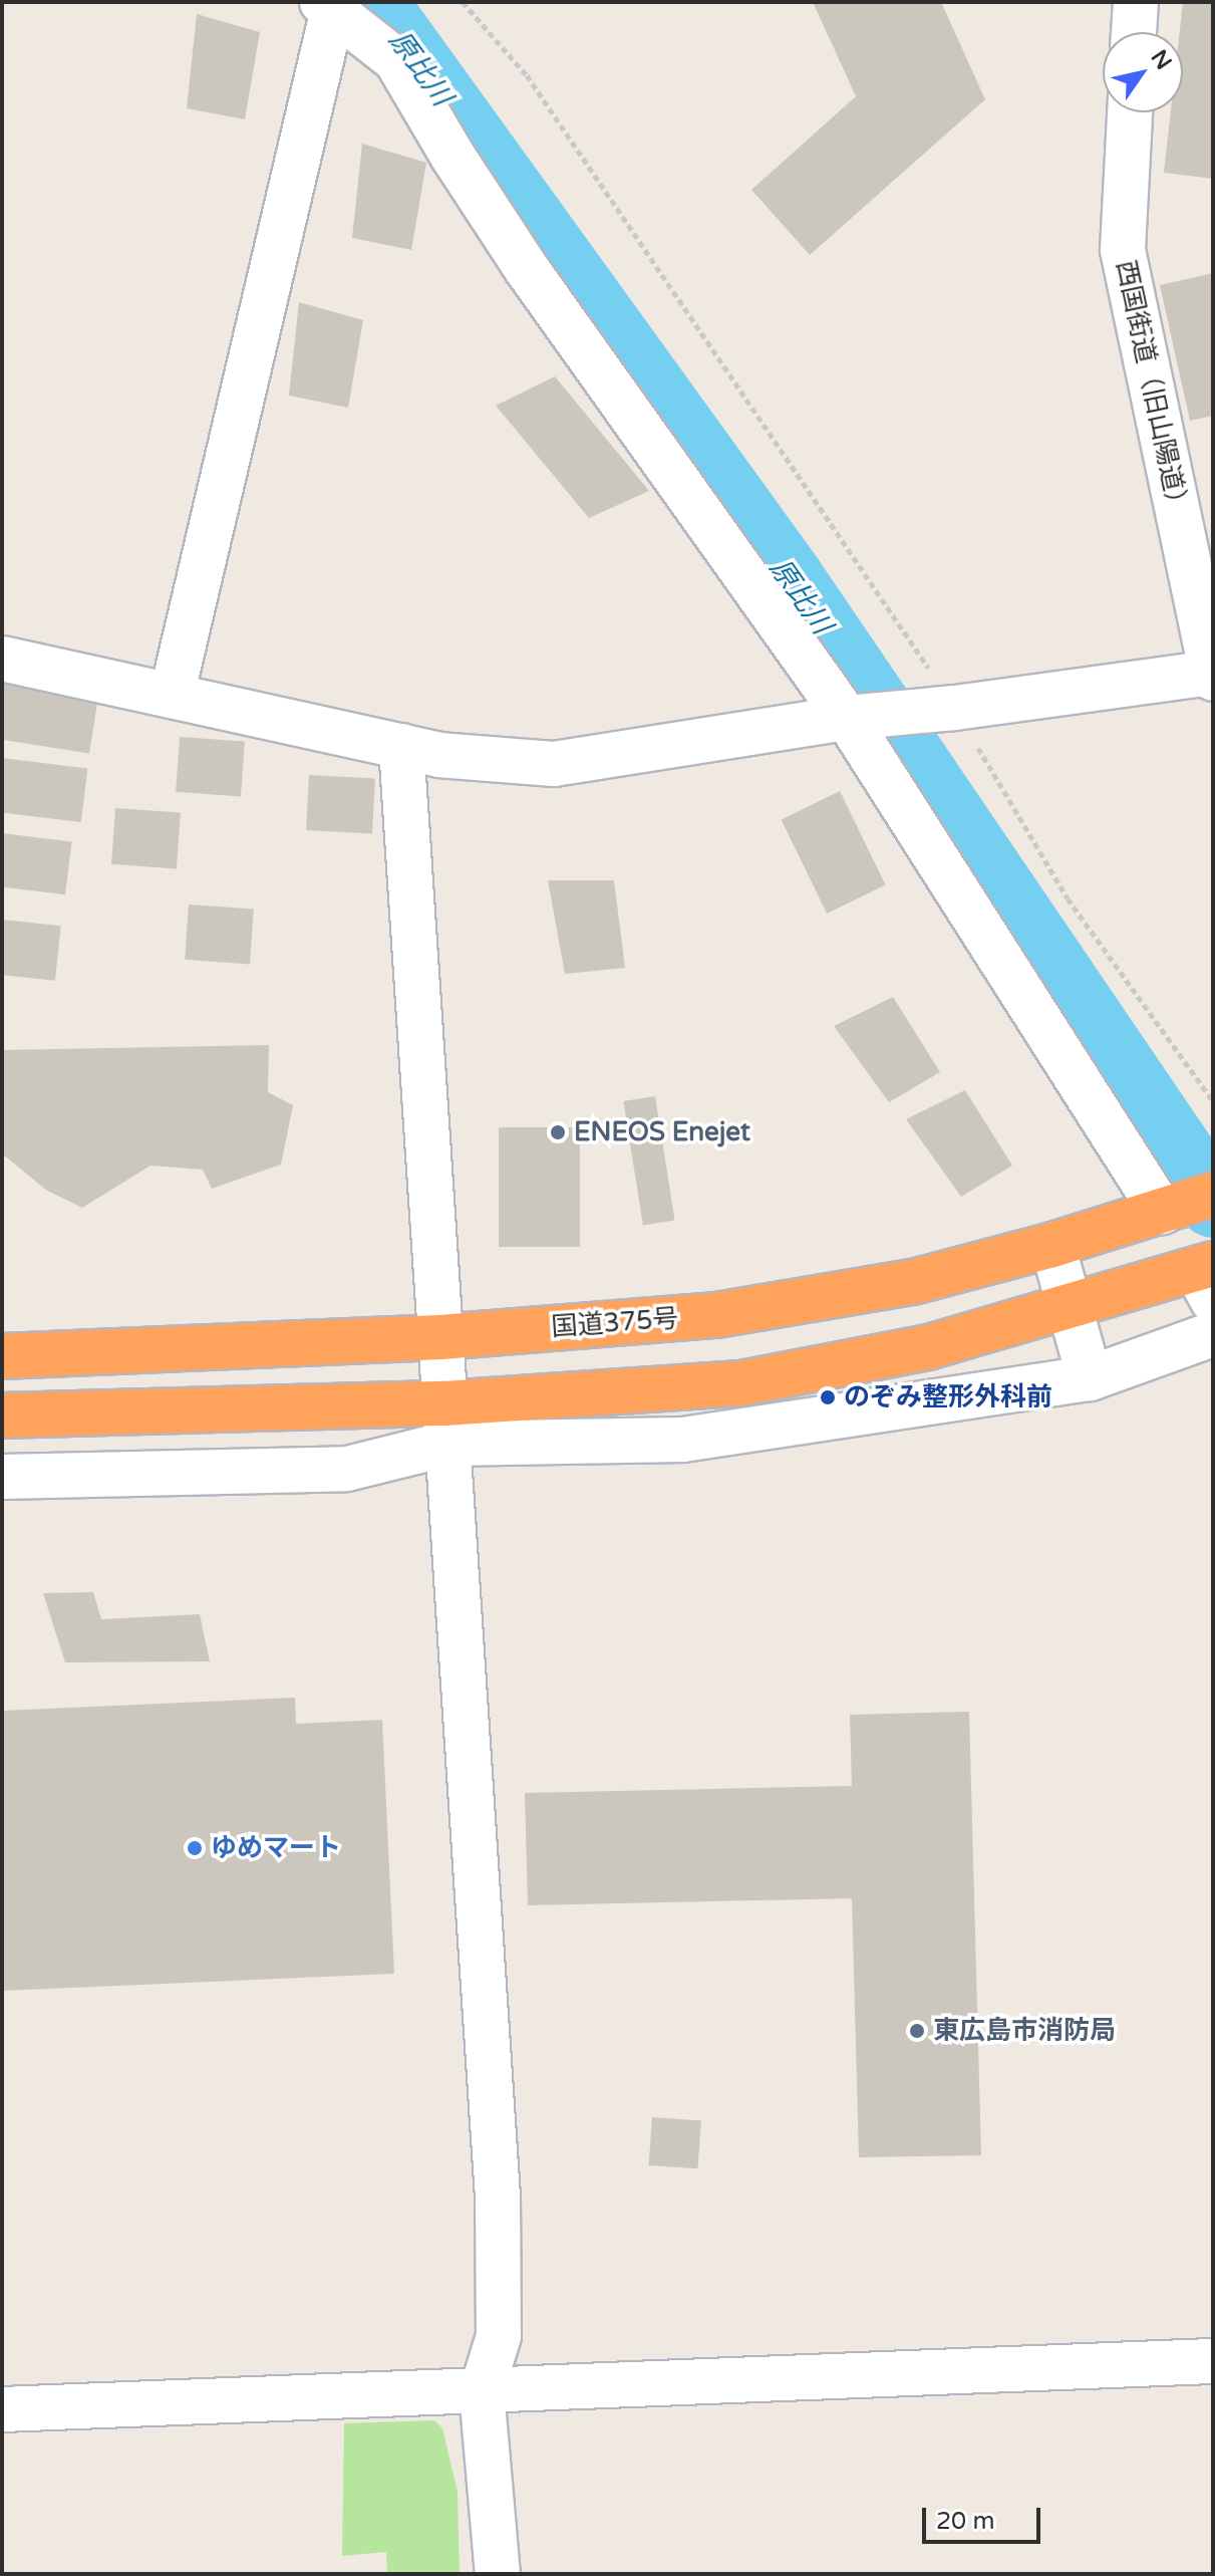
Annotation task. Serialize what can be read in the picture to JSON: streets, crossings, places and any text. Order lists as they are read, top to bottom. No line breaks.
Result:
{"streets":{"highway":["国道375号"],"street":["西国街道（旧山陽道）"]},"water":["原比川"],"places":["ENEOS Enejet","のぞみ整形外科前","ゆめマート","東広島市消防局"],"scale_bar":"20 m","north":"top right"}
